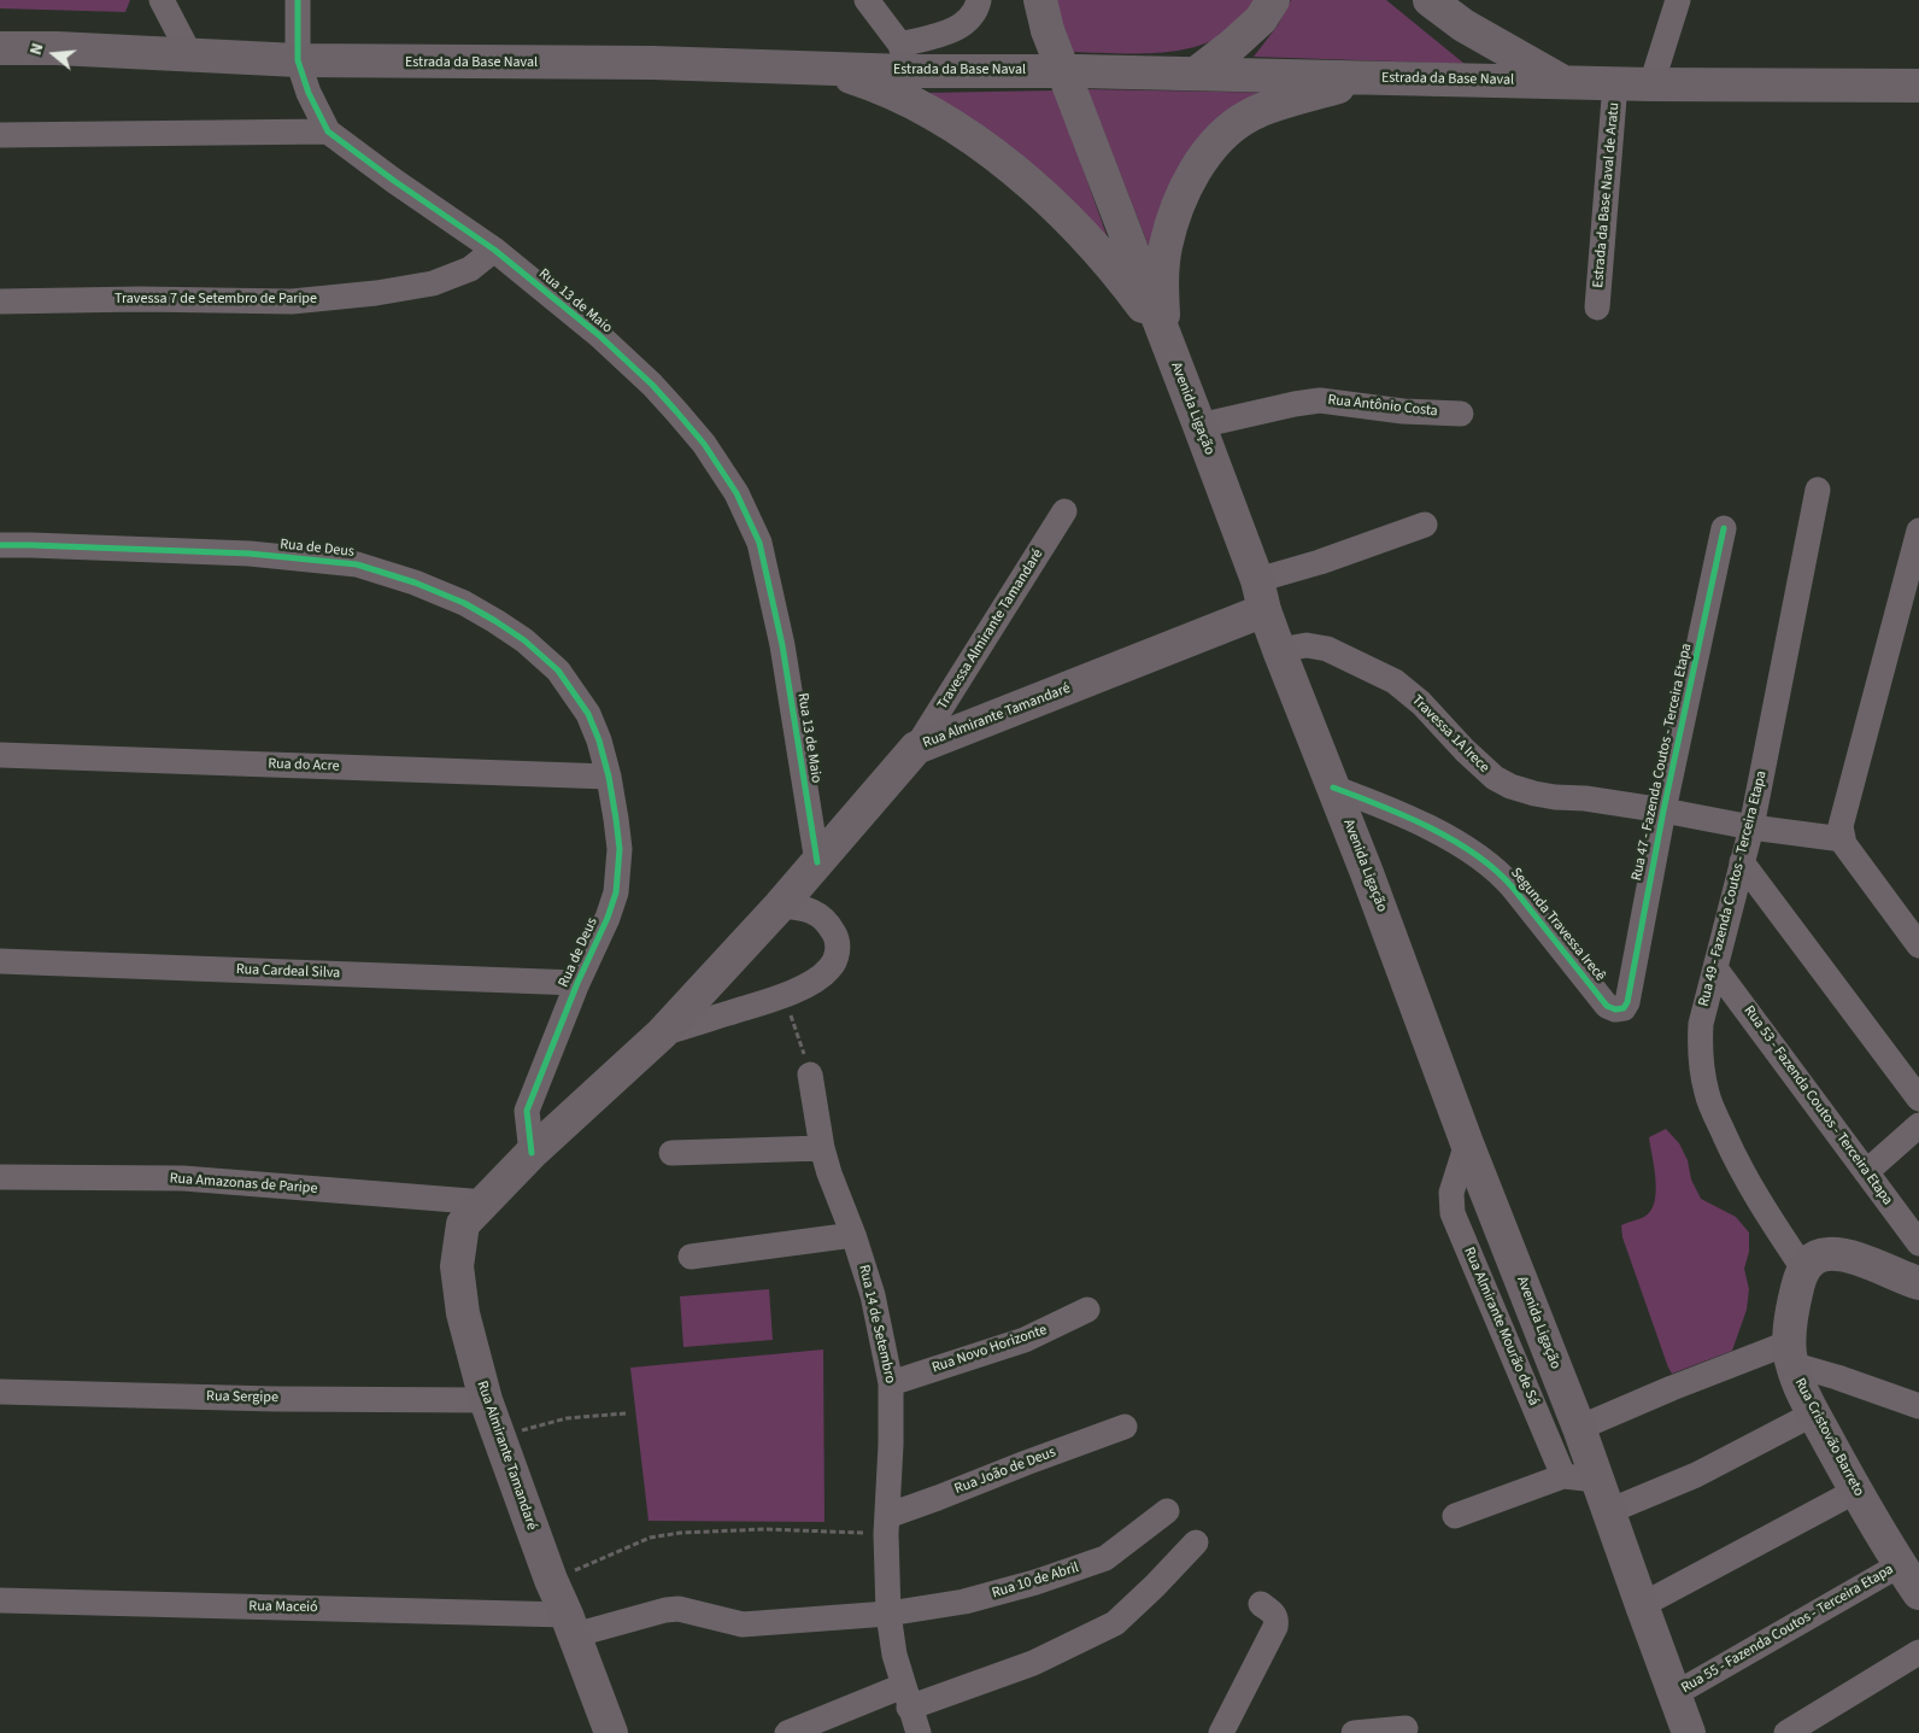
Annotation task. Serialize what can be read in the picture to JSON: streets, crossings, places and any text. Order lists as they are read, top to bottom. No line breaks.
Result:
{"streets":{"main road":["Estrada da Base Naval","Avenida Ligação","Rua Almirante Tamandaré","Rua Cristovão Barreto"],"street":["Estrada da Base Naval de Aratu","Travessa 7 de Setembro de Paripe","Rua 13 de Maio","Rua Antônio Costa","Rua de Deus","Travessa Almirante Tamandaré","Travessa 1A Irece","Rua 47 - Fazenda Coutos - Terceira Etapa","Rua do Acre","Rua 49 - Fazenda Coutos - Terceira Etapa","Segunda Travessa Irecê","Rua Cardeal Silva","Rua 53 - Fazenda Coutos - Terceira Etapa","Rua Amazonas de Paripe","Rua 14 de Setembro","Rua Almirante Mourão de Sá","Rua Novo Horizonte","Rua Sergipe","Rua João de Deus","Rua 10 de Abril","Rua Maceió","Rua 55 - Fazenda Coutos - Terceira Etapa"]},"crossings":[["Estrada da Base Naval","Estrada da Base Naval de Aratu"],["Estrada da Base Naval","Rua 13 de Maio"],["Travessa 7 de Setembro de Paripe","Rua 13 de Maio"],["Rua 13 de Maio","Rua Almirante Tamandaré"],["Rua Antônio Costa","Avenida Ligação"],["Avenida Ligação","Rua Almirante Tamandaré"],["Avenida Ligação","Travessa 1A Irece"],["Avenida Ligação","Segunda Travessa Irecê"],["Avenida Ligação","Rua Almirante Mourão de Sá"],["Avenida Ligação","Rua 55 - Fazenda Coutos - Terceira Etapa"],["Rua de Deus","Rua Almirante Tamandaré"],["Rua de Deus","Rua do Acre"],["Rua de Deus","Rua Cardeal Silva"],["Travessa Almirante Tamandaré","Rua Almirante Tamandaré"],["Rua Almirante Tamandaré","Rua Amazonas de Paripe"],["Rua Almirante Tamandaré","Rua Sergipe"],["Rua Almirante Tamandaré","Rua 10 de Abril"],["Rua Almirante Tamandaré","Rua Maceió"],["Travessa 1A Irece","Rua 47 - Fazenda Coutos - Terceira Etapa"],["Travessa 1A Irece","Rua 49 - Fazenda Coutos - Terceira Etapa"],["Rua 47 - Fazenda Coutos - Terceira Etapa","Segunda Travessa Irecê"],["Rua 49 - Fazenda Coutos - Terceira Etapa","Rua 53 - Fazenda Coutos - Terceira Etapa"],["Rua 14 de Setembro","Rua Novo Horizonte"],["Rua 14 de Setembro","Rua João de Deus"],["Rua 14 de Setembro","Rua 10 de Abril"],["Rua Cristovão Barreto","Rua 55 - Fazenda Coutos - Terceira Etapa"],["Rua 10 de Abril","Rua Maceió"]],"north":"left"}
